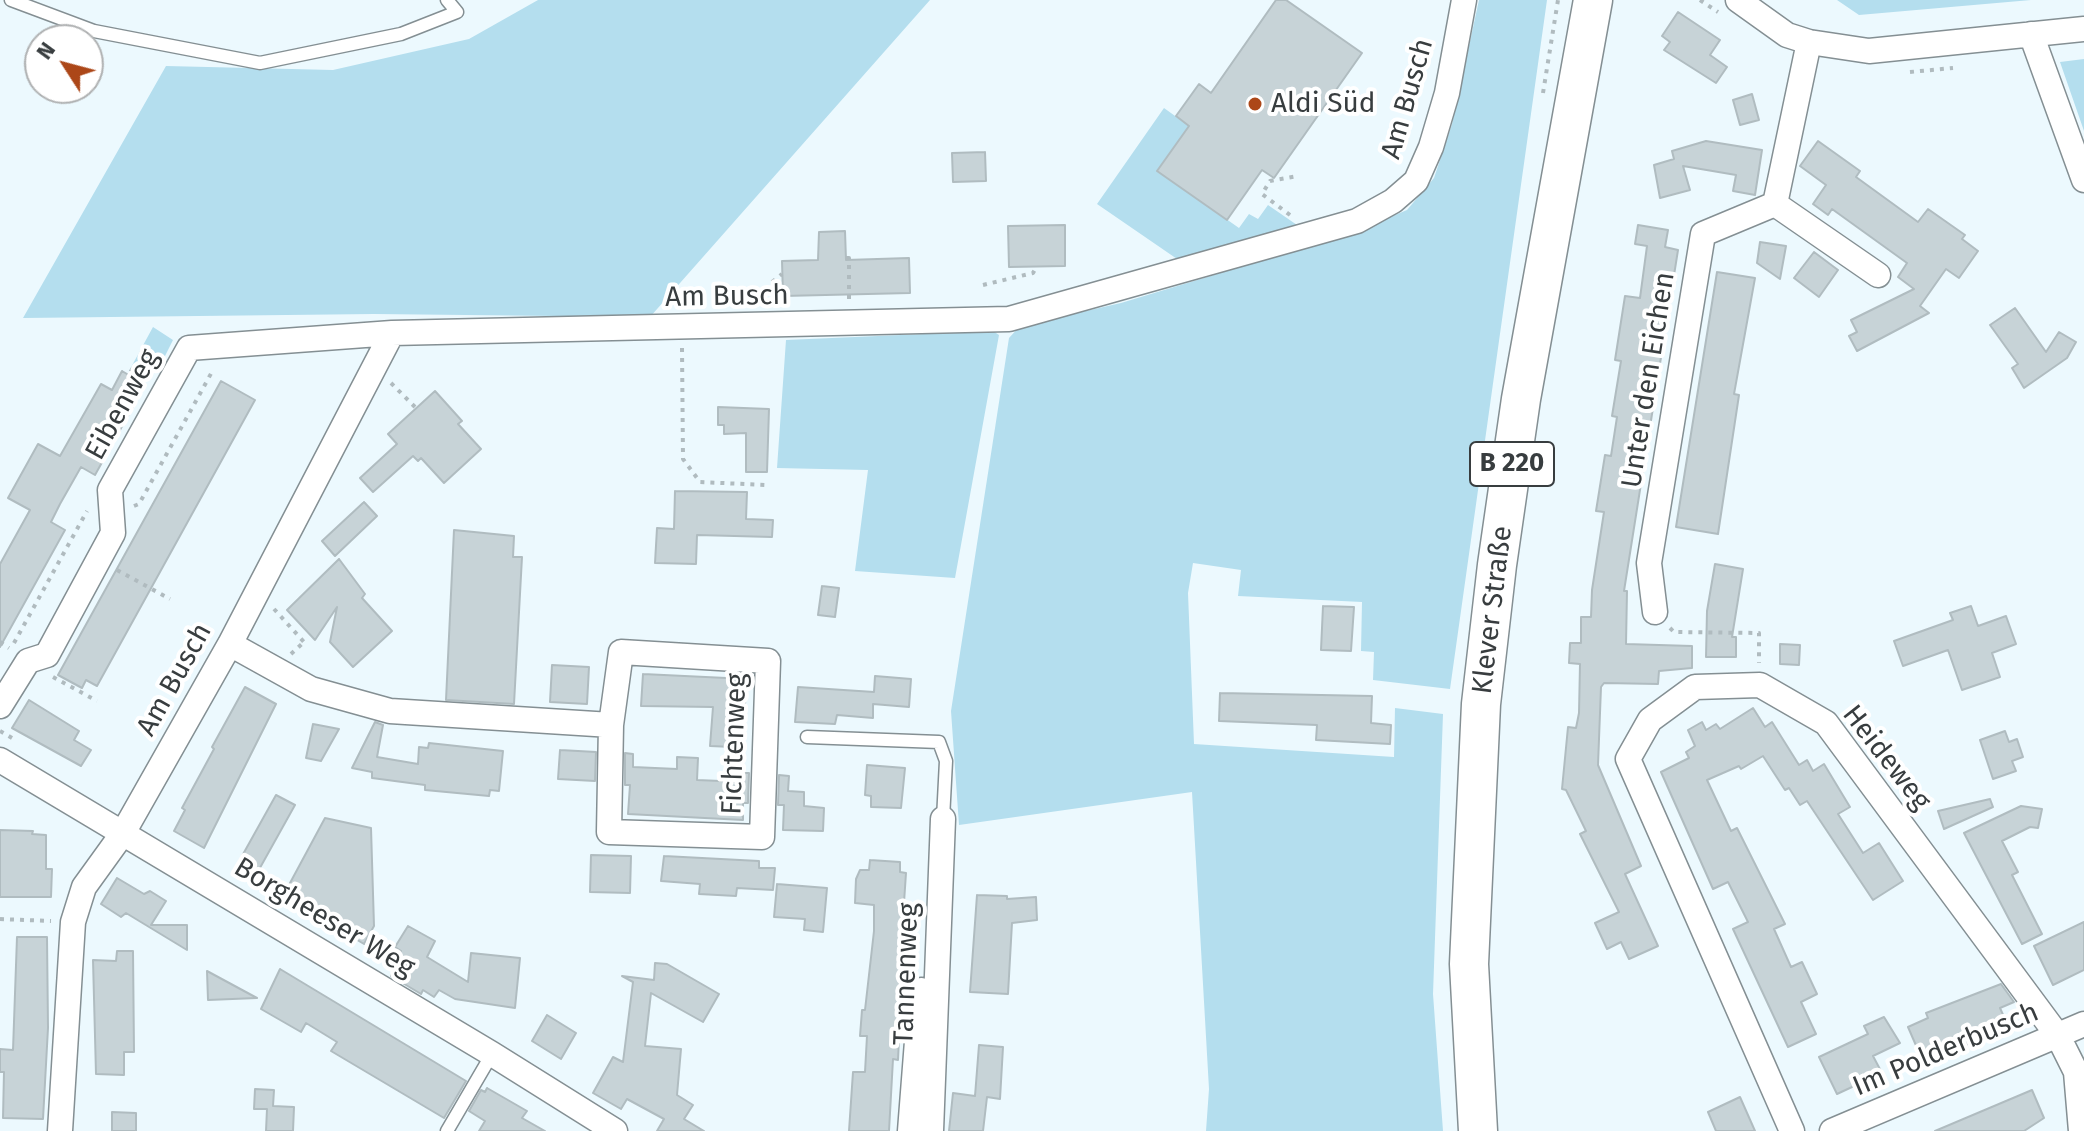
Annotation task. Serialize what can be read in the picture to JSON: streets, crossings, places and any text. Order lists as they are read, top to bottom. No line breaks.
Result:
{"streets":{"main road":["B 220","Klever Straße"],"street":["Am Busch","Unter den Eichen","Eibenweg","Fichtenweg","Heideweg","Borgheeser Weg","Tannenweg","Im Polderbusch"]},"crossings":[["Am Busch","Eibenweg"],["Am Busch","Borgheeser Weg"],["Heideweg","Im Polderbusch"]],"places":["Aldi Süd"],"north":"top left"}
